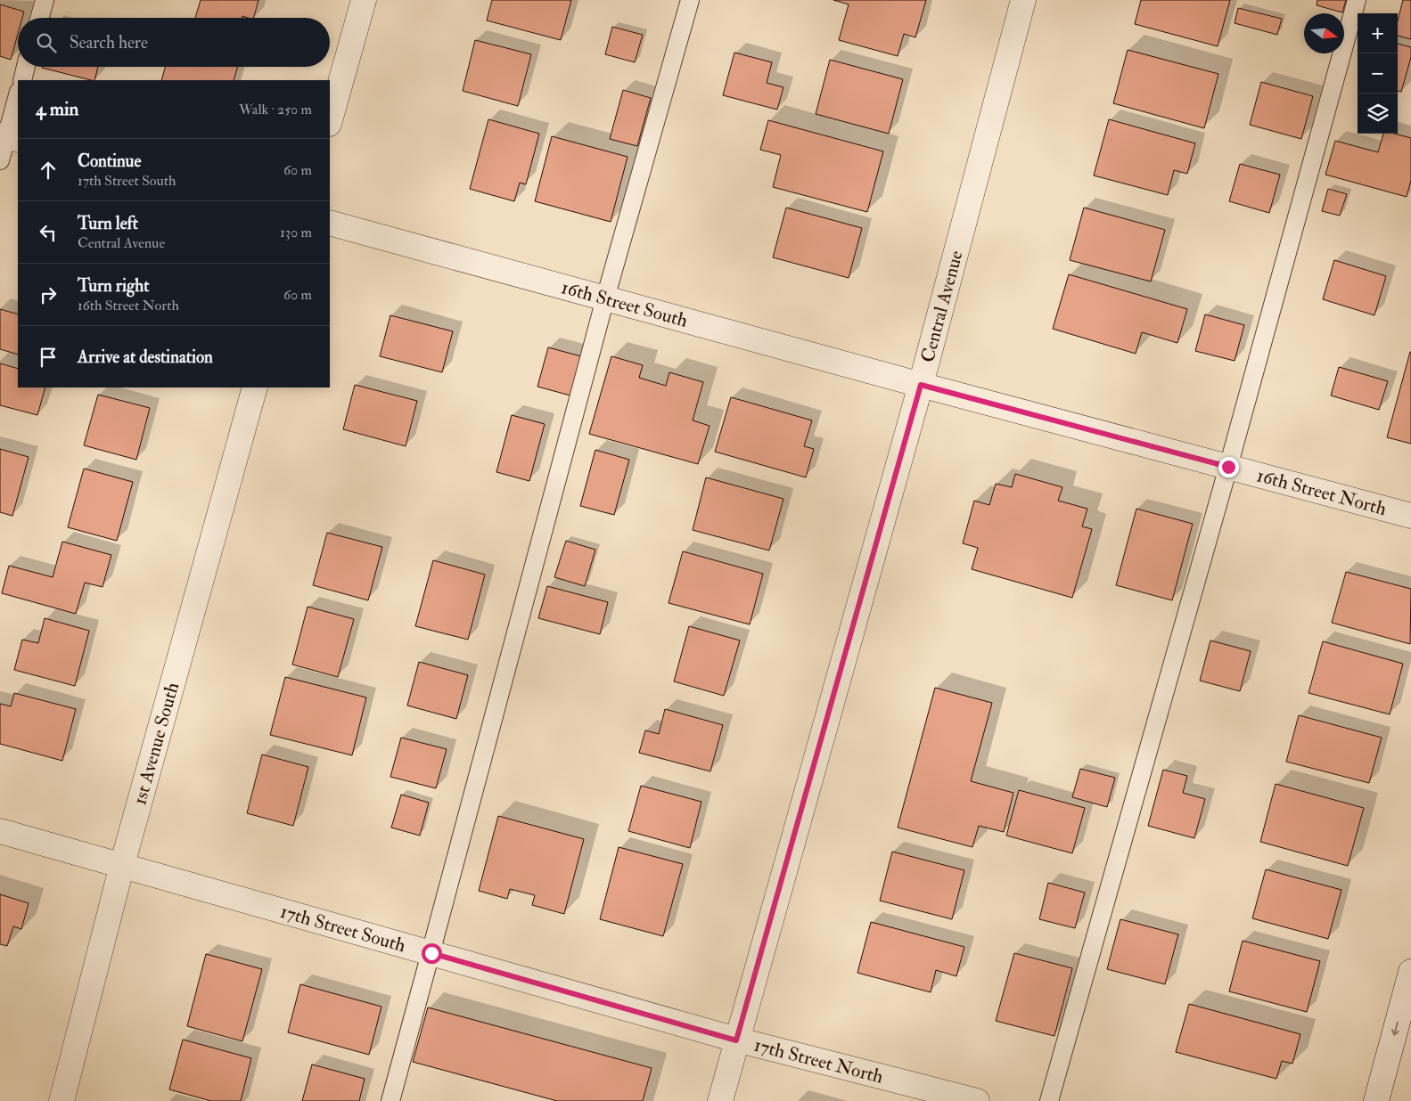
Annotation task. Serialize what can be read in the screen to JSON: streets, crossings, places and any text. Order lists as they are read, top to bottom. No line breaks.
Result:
{"streets":{"street":["16th Street South","Central Avenue","16th Street North","1st Avenue South","17th Street South","17th Street North"]},"crossings":[["16th Street South","Central Avenue"],["16th Street South","16th Street North"],["Central Avenue","16th Street North"],["Central Avenue","17th Street South"],["Central Avenue","17th Street North"],["1st Avenue South","17th Street South"],["17th Street South","17th Street North"]],"north":"right","page":{"map_buttons":["+","−"],"search":"Search here","heading":["4 min","Walk · 250 m"],"list":[["Continue","17th Street South","60 m"],["Turn left","Central Avenue","130 m"],["Turn right","16th Street North","60 m"],"Arrive at destination"]}}
